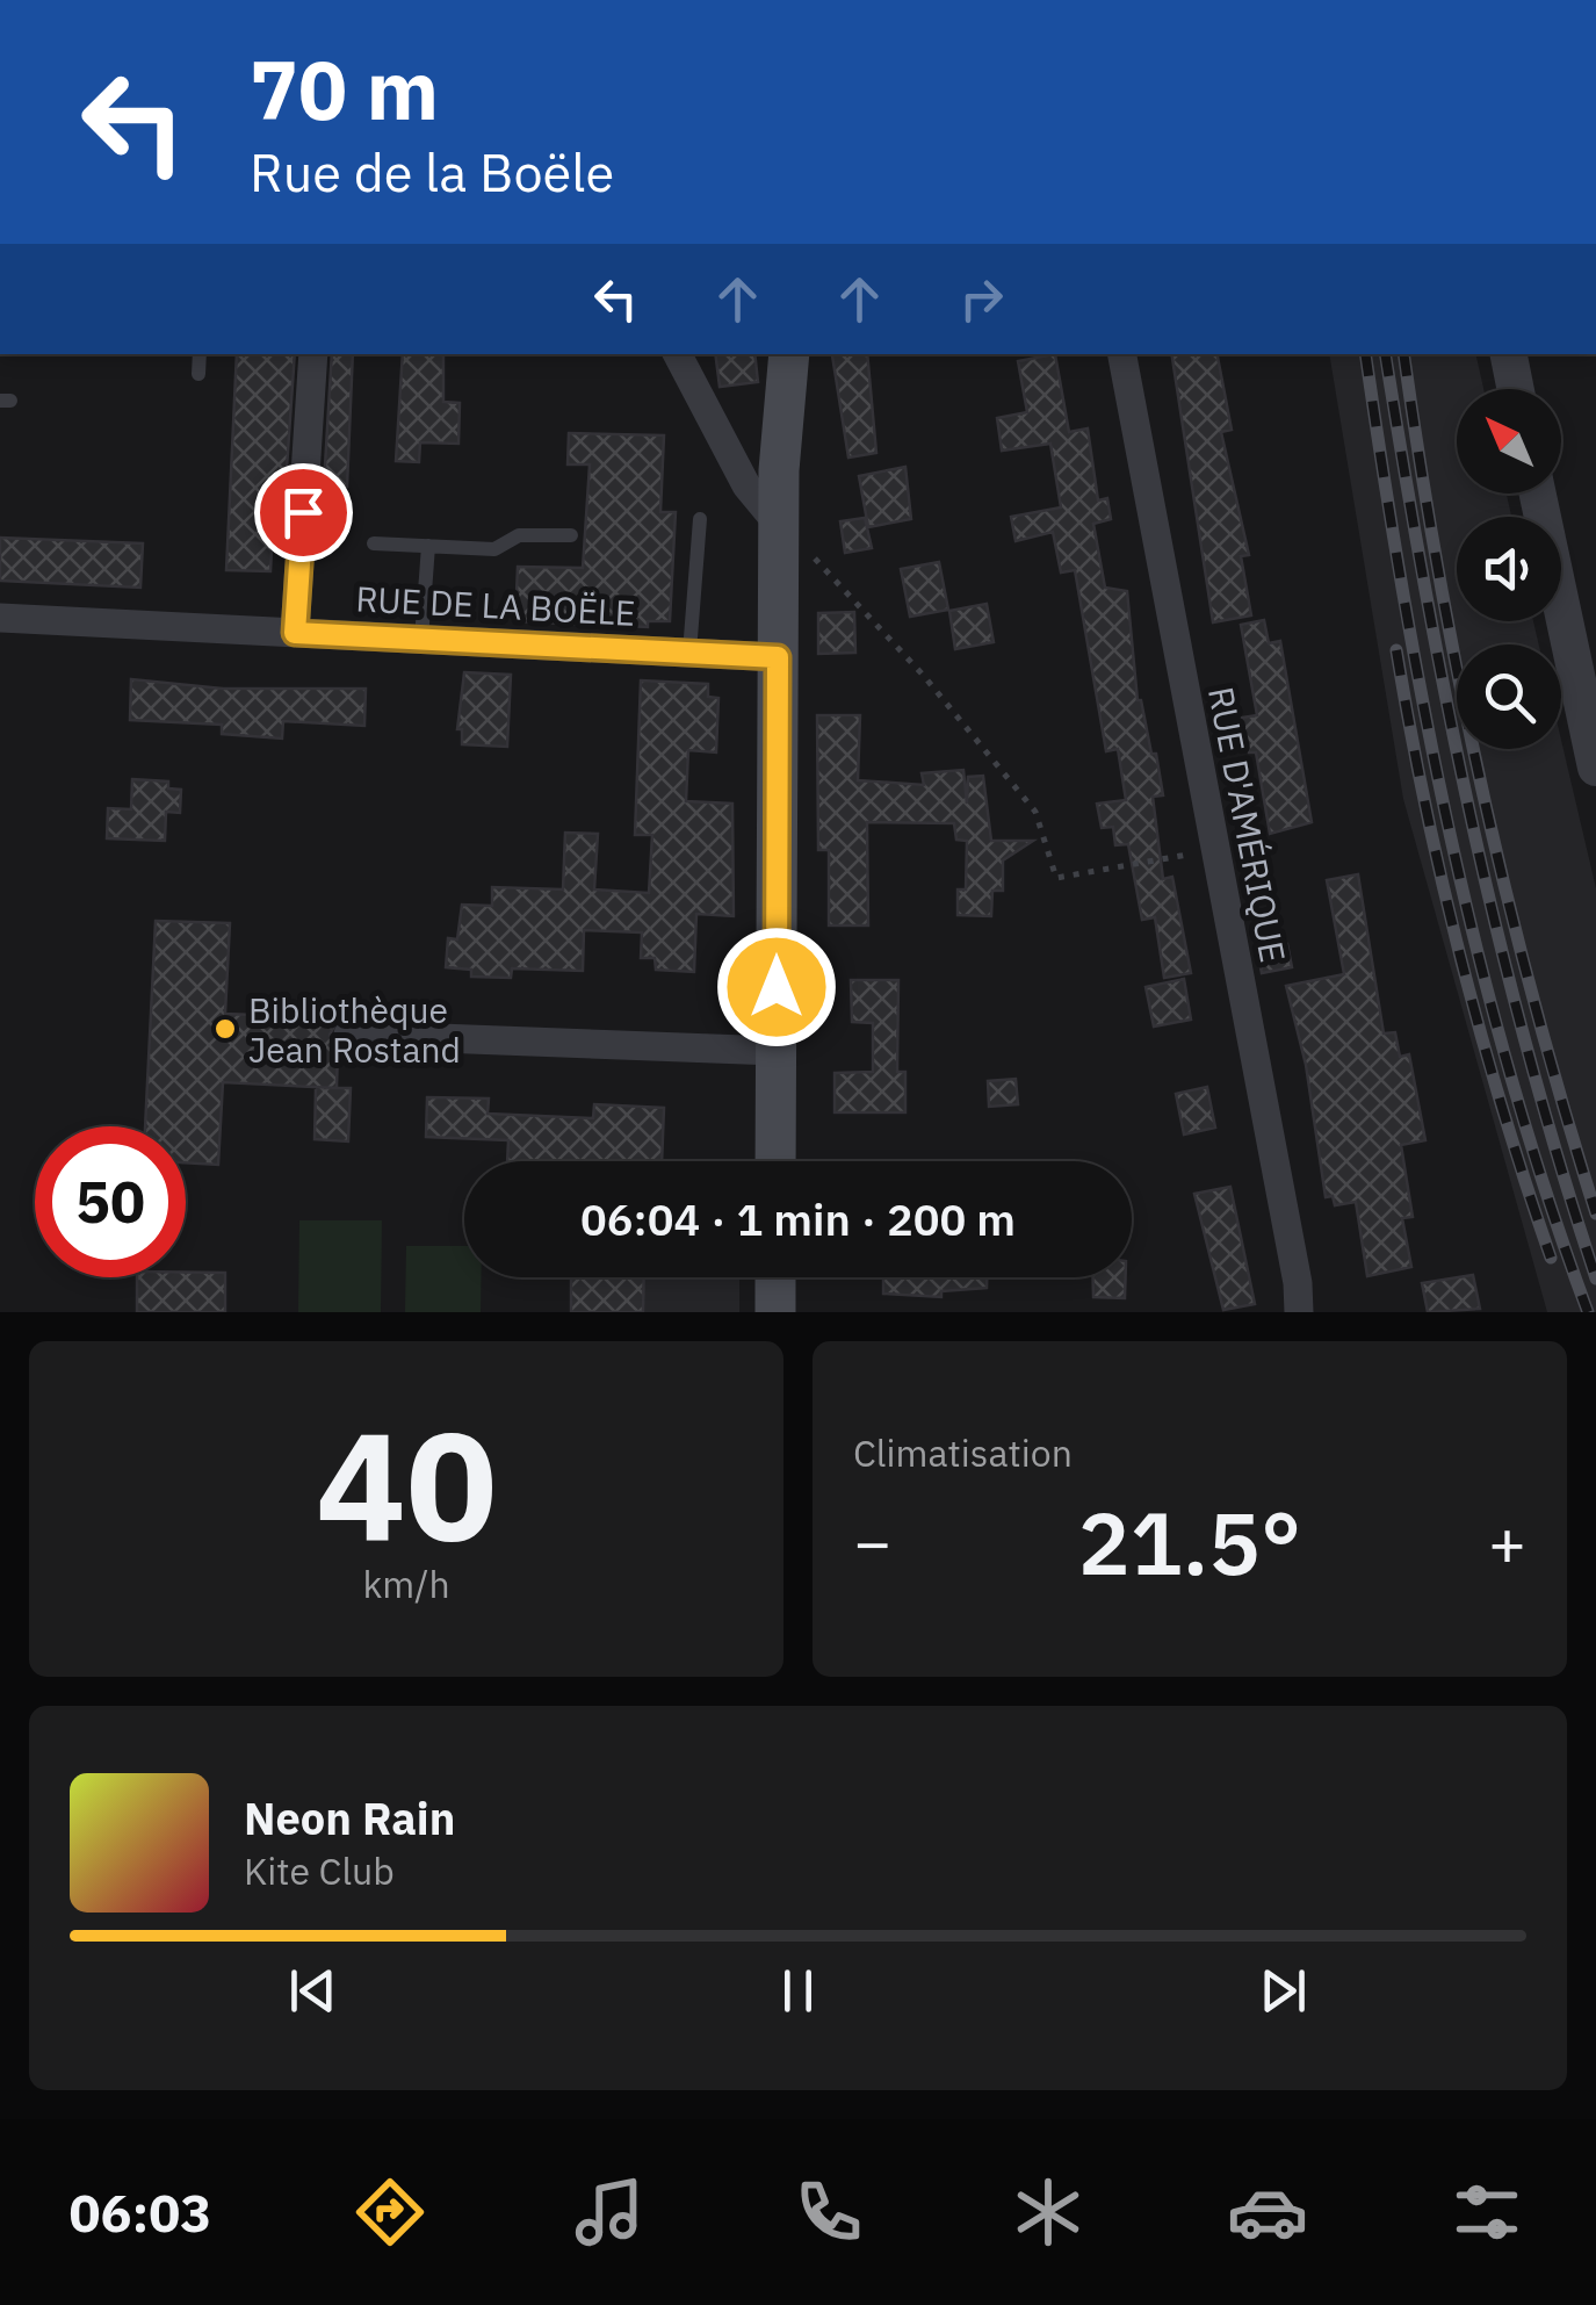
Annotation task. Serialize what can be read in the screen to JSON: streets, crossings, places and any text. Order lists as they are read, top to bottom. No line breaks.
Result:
{"streets":{"street":["RUE DE LA BOËLE","RUE D'AMÉRIQUE"]},"places":["Bibliothèque Jean Rostand"],"north":"top left","page":{"turn":["70 m","Rue de la Boële"],"limit":"50","trip":"06:04 · 1 min · 200 m","tile":[["40","km/h"],"Climatisation"],"heat":["−","21.5°","+"],"song":["Neon Rain","Kite Club"],"tabs":"06:03"}}
